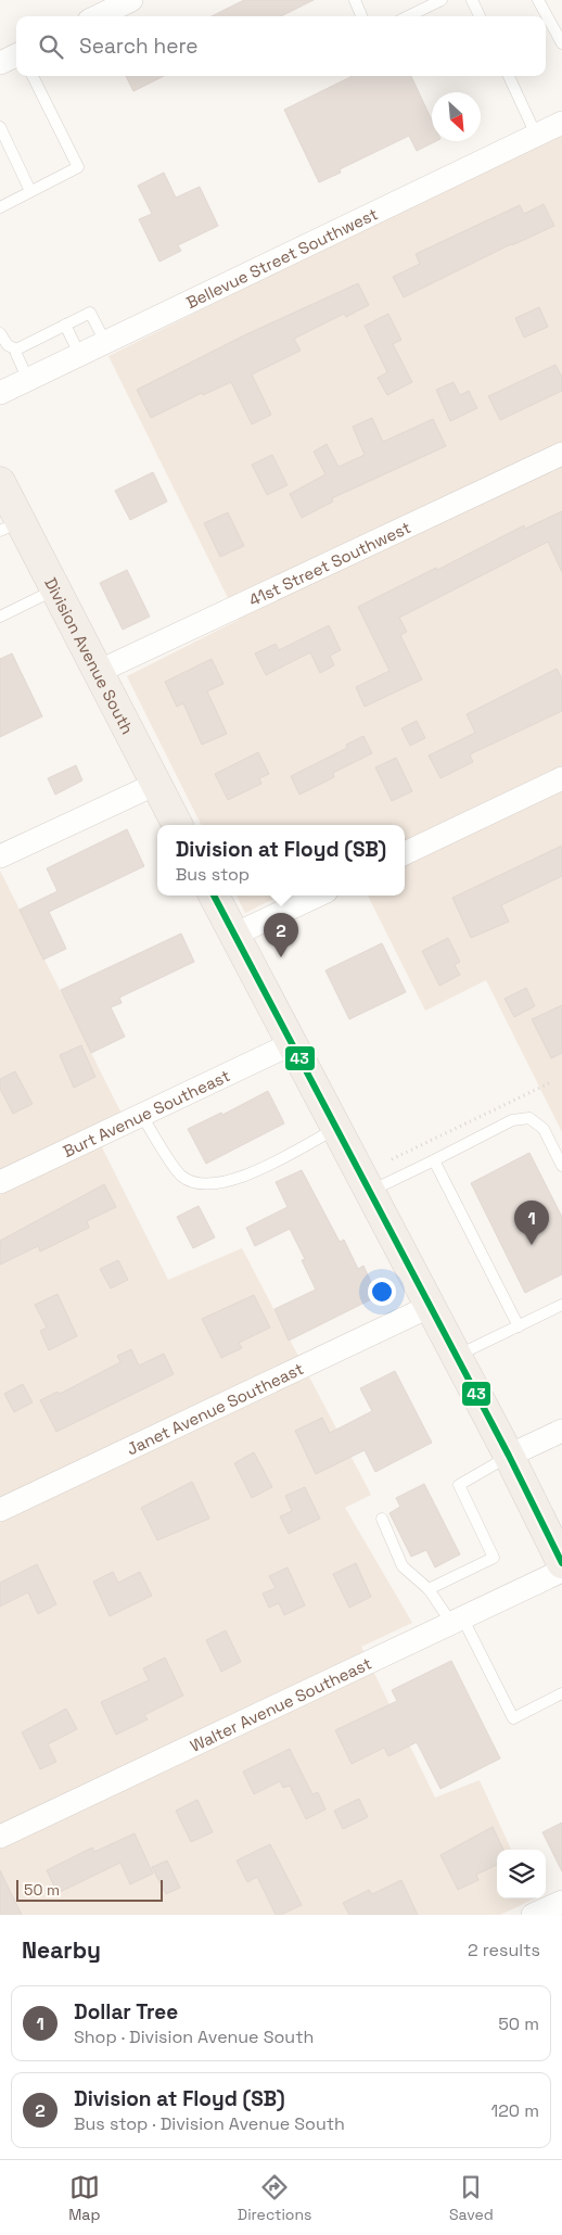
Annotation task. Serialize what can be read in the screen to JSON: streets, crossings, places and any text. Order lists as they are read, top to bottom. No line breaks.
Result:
{"streets":{"main road":["Division Avenue South"],"street":["Bellevue Street Southwest","41st Street Southwest","Burt Avenue Southeast","Janet Avenue Southeast","Walter Avenue Southeast"]},"crossings":[["41st Street Southwest","Division Avenue South"]],"lines":["transit line 43"],"scale_bar":"50 m","north":"bottom right","page":{"search":"Search here","popup":["Division at Floyd (SB)","Bus stop"],"pins":["2","1"],"scale":"50 m","heading":["Nearby","2 results"],"list":[{"mark":"1","name":"Dollar Tree","note":"Shop · Division Avenue South","value":"50 m"},{"mark":"2","name":"Division at Floyd (SB)","note":"Bus stop · Division Avenue South","value":"120 m"}],"nav":["Map","Directions","Saved"]}}
